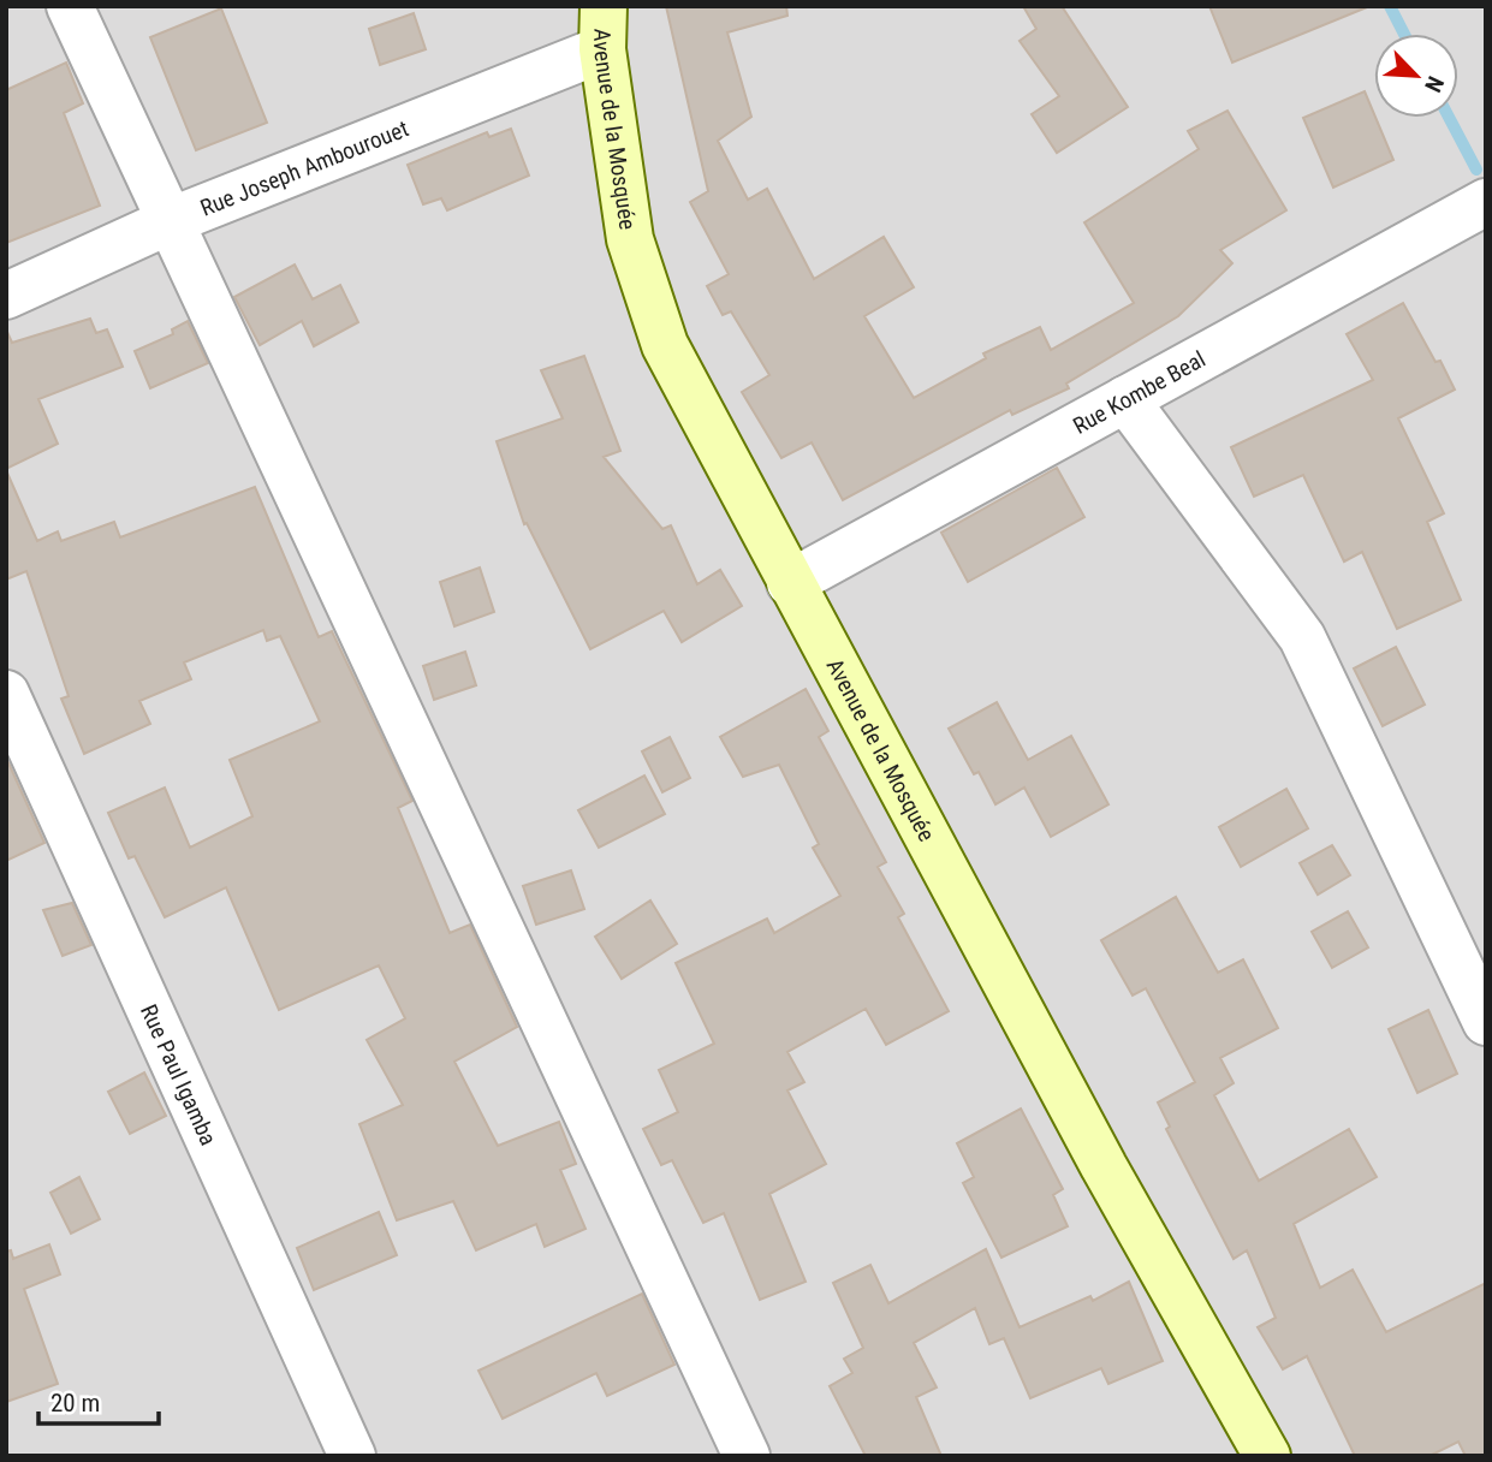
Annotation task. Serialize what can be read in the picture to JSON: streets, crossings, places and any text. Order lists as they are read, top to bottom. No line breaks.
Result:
{"streets":{"street":["Avenue de la Mosquée","Rue Joseph Ambourouet","Rue Kombe Beal","Rue Paul Igamba"]},"crossings":[["Avenue de la Mosquée","Rue Joseph Ambourouet"],["Avenue de la Mosquée","Rue Kombe Beal"]],"scale_bar":"20 m","north":"bottom right"}
